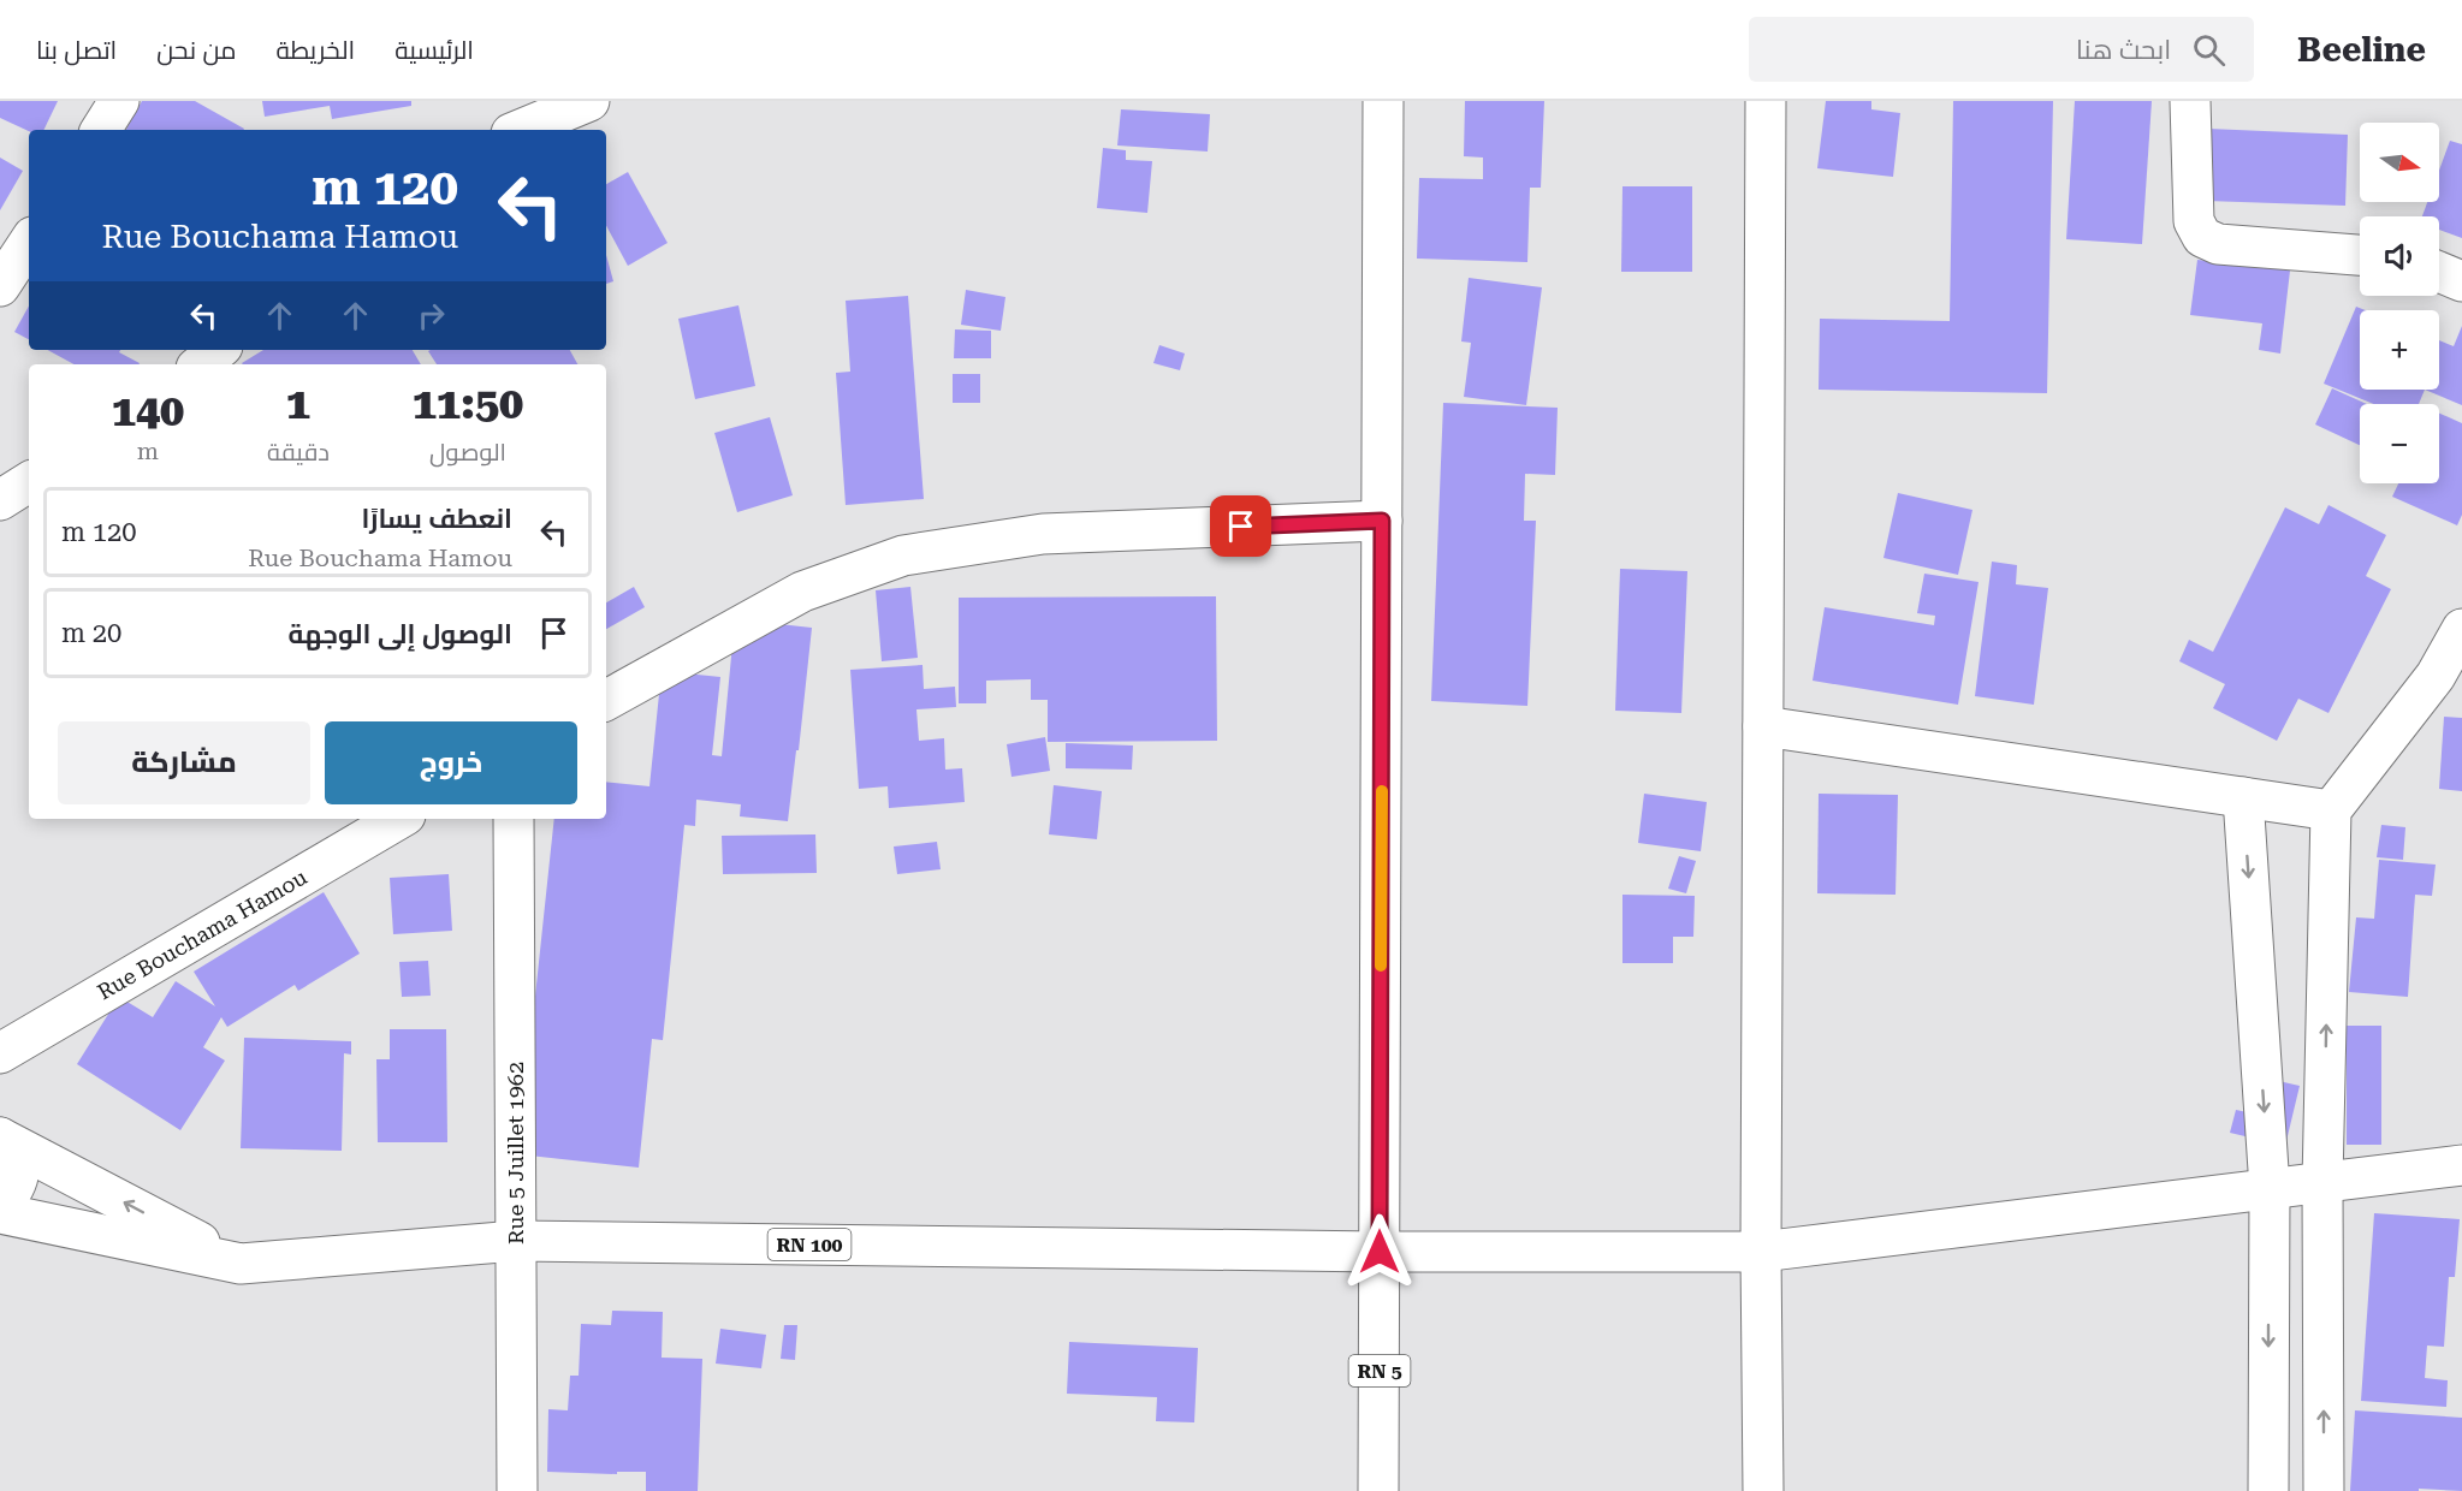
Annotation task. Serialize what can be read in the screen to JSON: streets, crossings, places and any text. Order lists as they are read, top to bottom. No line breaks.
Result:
{"streets":{"street":["Rue Bouchama Hamou","Rue 5 Juillet 1962","RN 100","RN 5"]},"crossings":[["Rue 5 Juillet 1962","RN 100"],["RN 100","RN 5"]],"north":"right","page":{"header":"Beeline","search":"ابحث هنا","nav":["الرئيسية","الخريطة","من نحن","اتصل بنا"],"map_buttons":["+","−"],"turn":["120 m","Rue Bouchama Hamou"],"eta":["11:50","الوصول","1","دقيقة","140","m"],"list":[{"name":"انعطف يسارًا","note":"Rue Bouchama Hamou","value":"120 m"},{"name":"الوصول إلى الوجهة","value":"20 m"}],"buttons":["خروج","مشاركة"]}}
